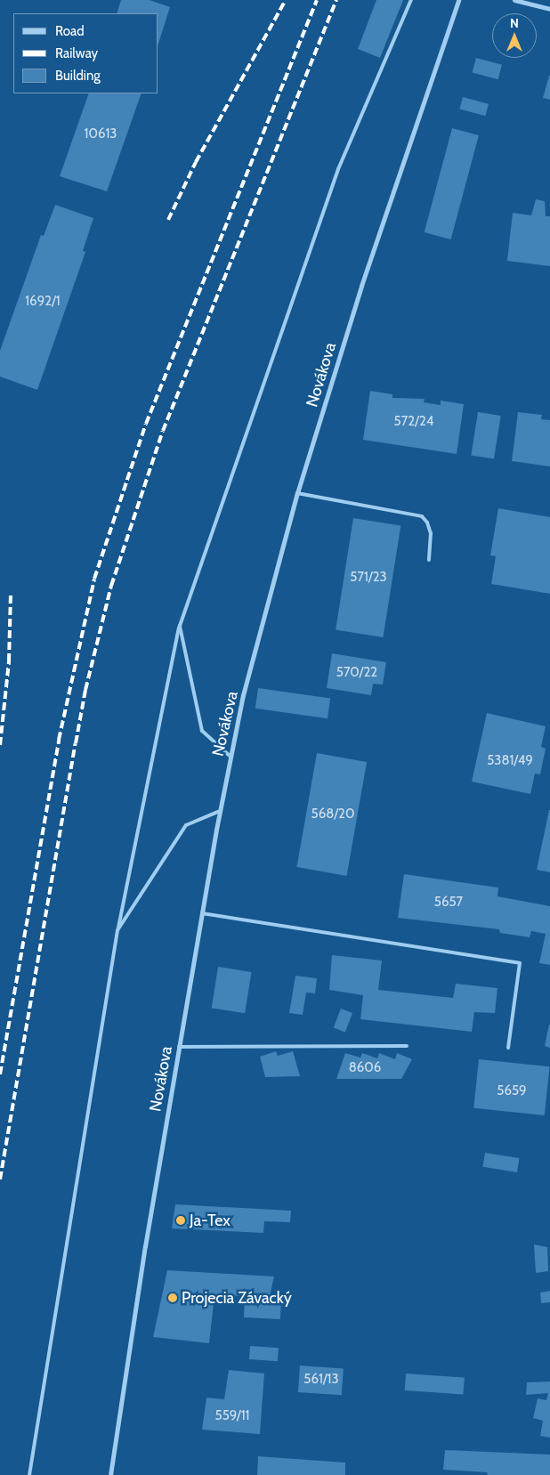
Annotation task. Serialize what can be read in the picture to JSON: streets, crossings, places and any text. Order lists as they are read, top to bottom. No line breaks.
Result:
{"streets":{"street":["Novákova"]},"places":["Ja-Tex","Projecia Závacký"],"house_numbers":["10613","1692/1","572/24","571/23","570/22","5381/49","568/20","5657","8606","5659","561/13","559/11"],"legend":["Road","Railway","Building"],"north":"top"}
